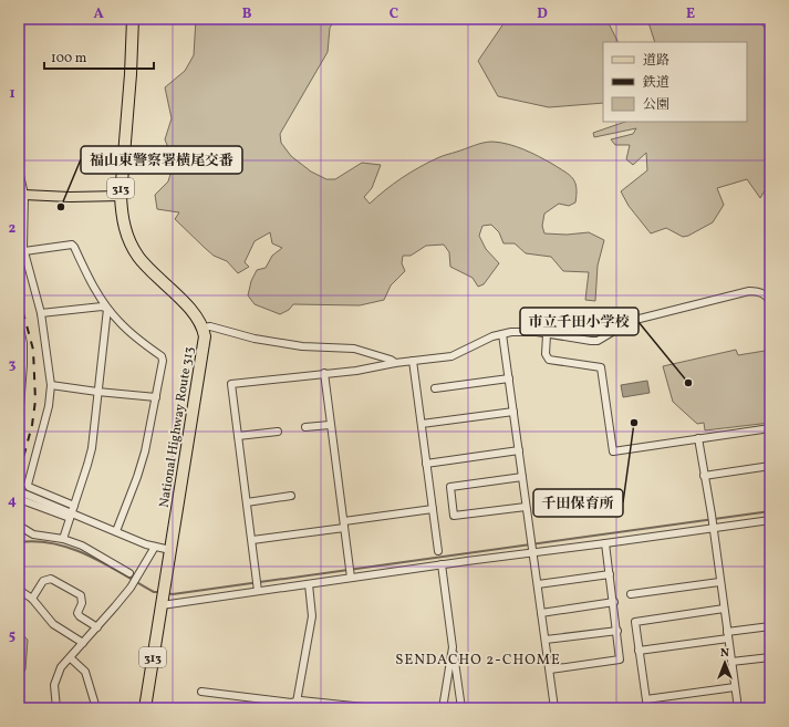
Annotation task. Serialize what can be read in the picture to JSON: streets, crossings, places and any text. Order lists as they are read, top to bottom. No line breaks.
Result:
{"streets":{"highway":["313","National Highway Route 313"]},"crossings":[["313","National Highway Route 313"]],"districts":["SENDACHO 2-CHOME"],"places":["福山東警察署横尾交番","市立千田小学校","千田保育所"],"legend":["道路","鉄道","公園"],"scale_bar":"100 m","north":"top","grid":{"columns":["A","B","C","D","E"],"rows":["1","2","3","4","5"]}}
